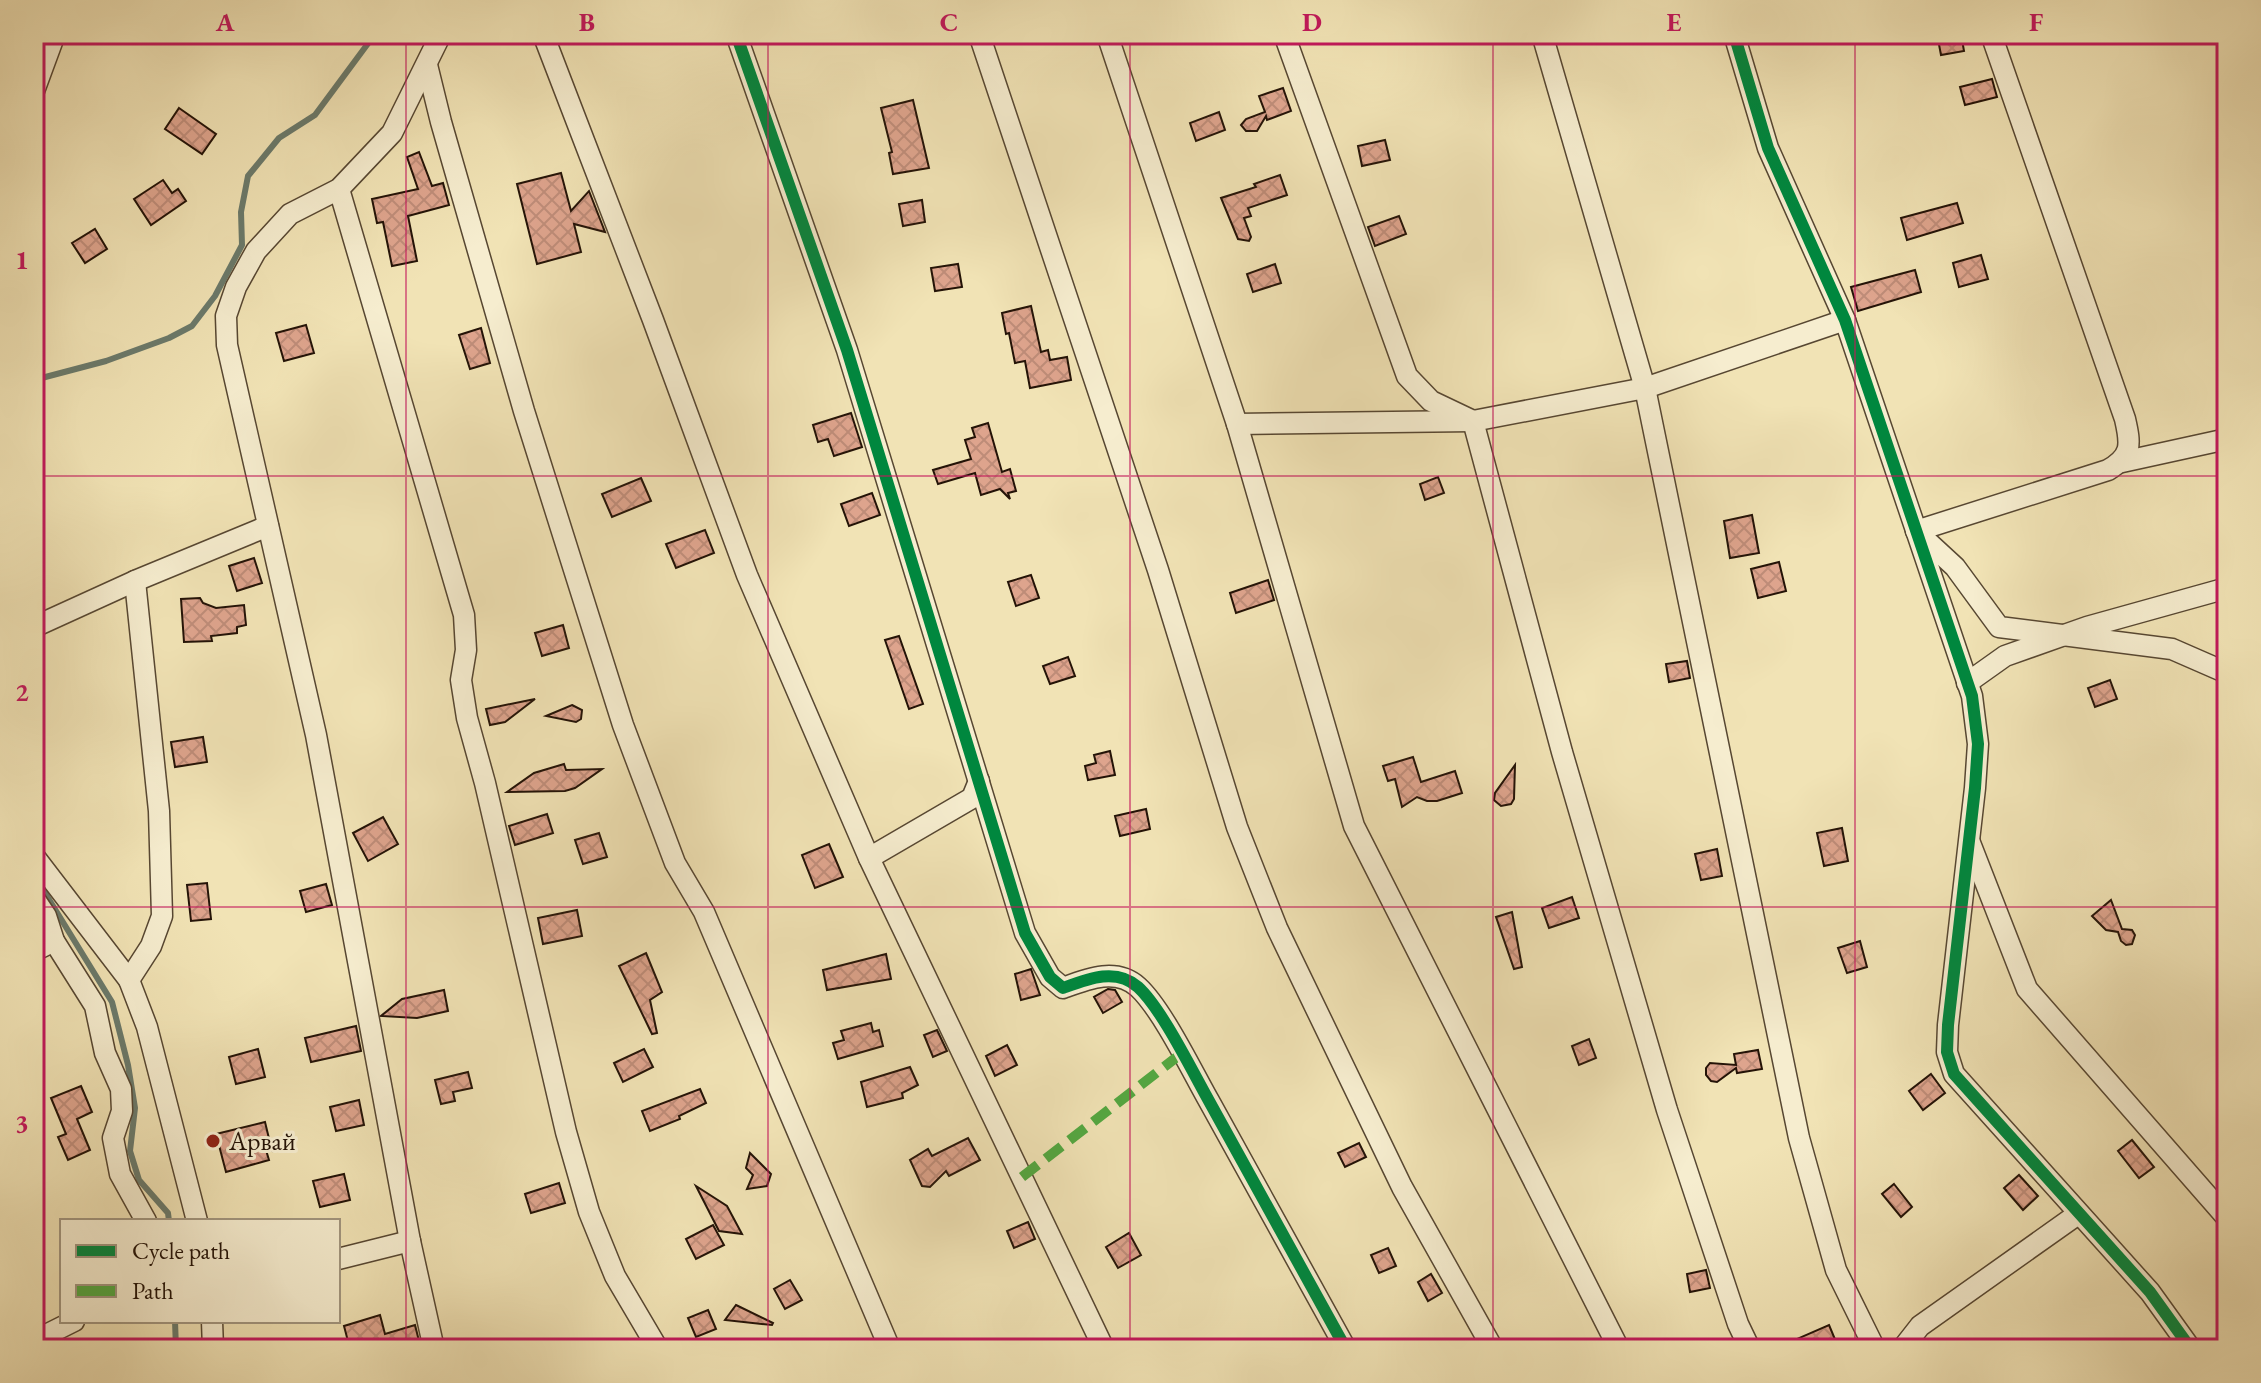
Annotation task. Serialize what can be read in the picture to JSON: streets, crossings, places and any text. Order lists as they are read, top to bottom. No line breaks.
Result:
{"places":["Арвай"],"legend":["Cycle path","Path"],"grid":{"columns":["A","B","C","D","E","F"],"rows":["1","2","3"]}}
